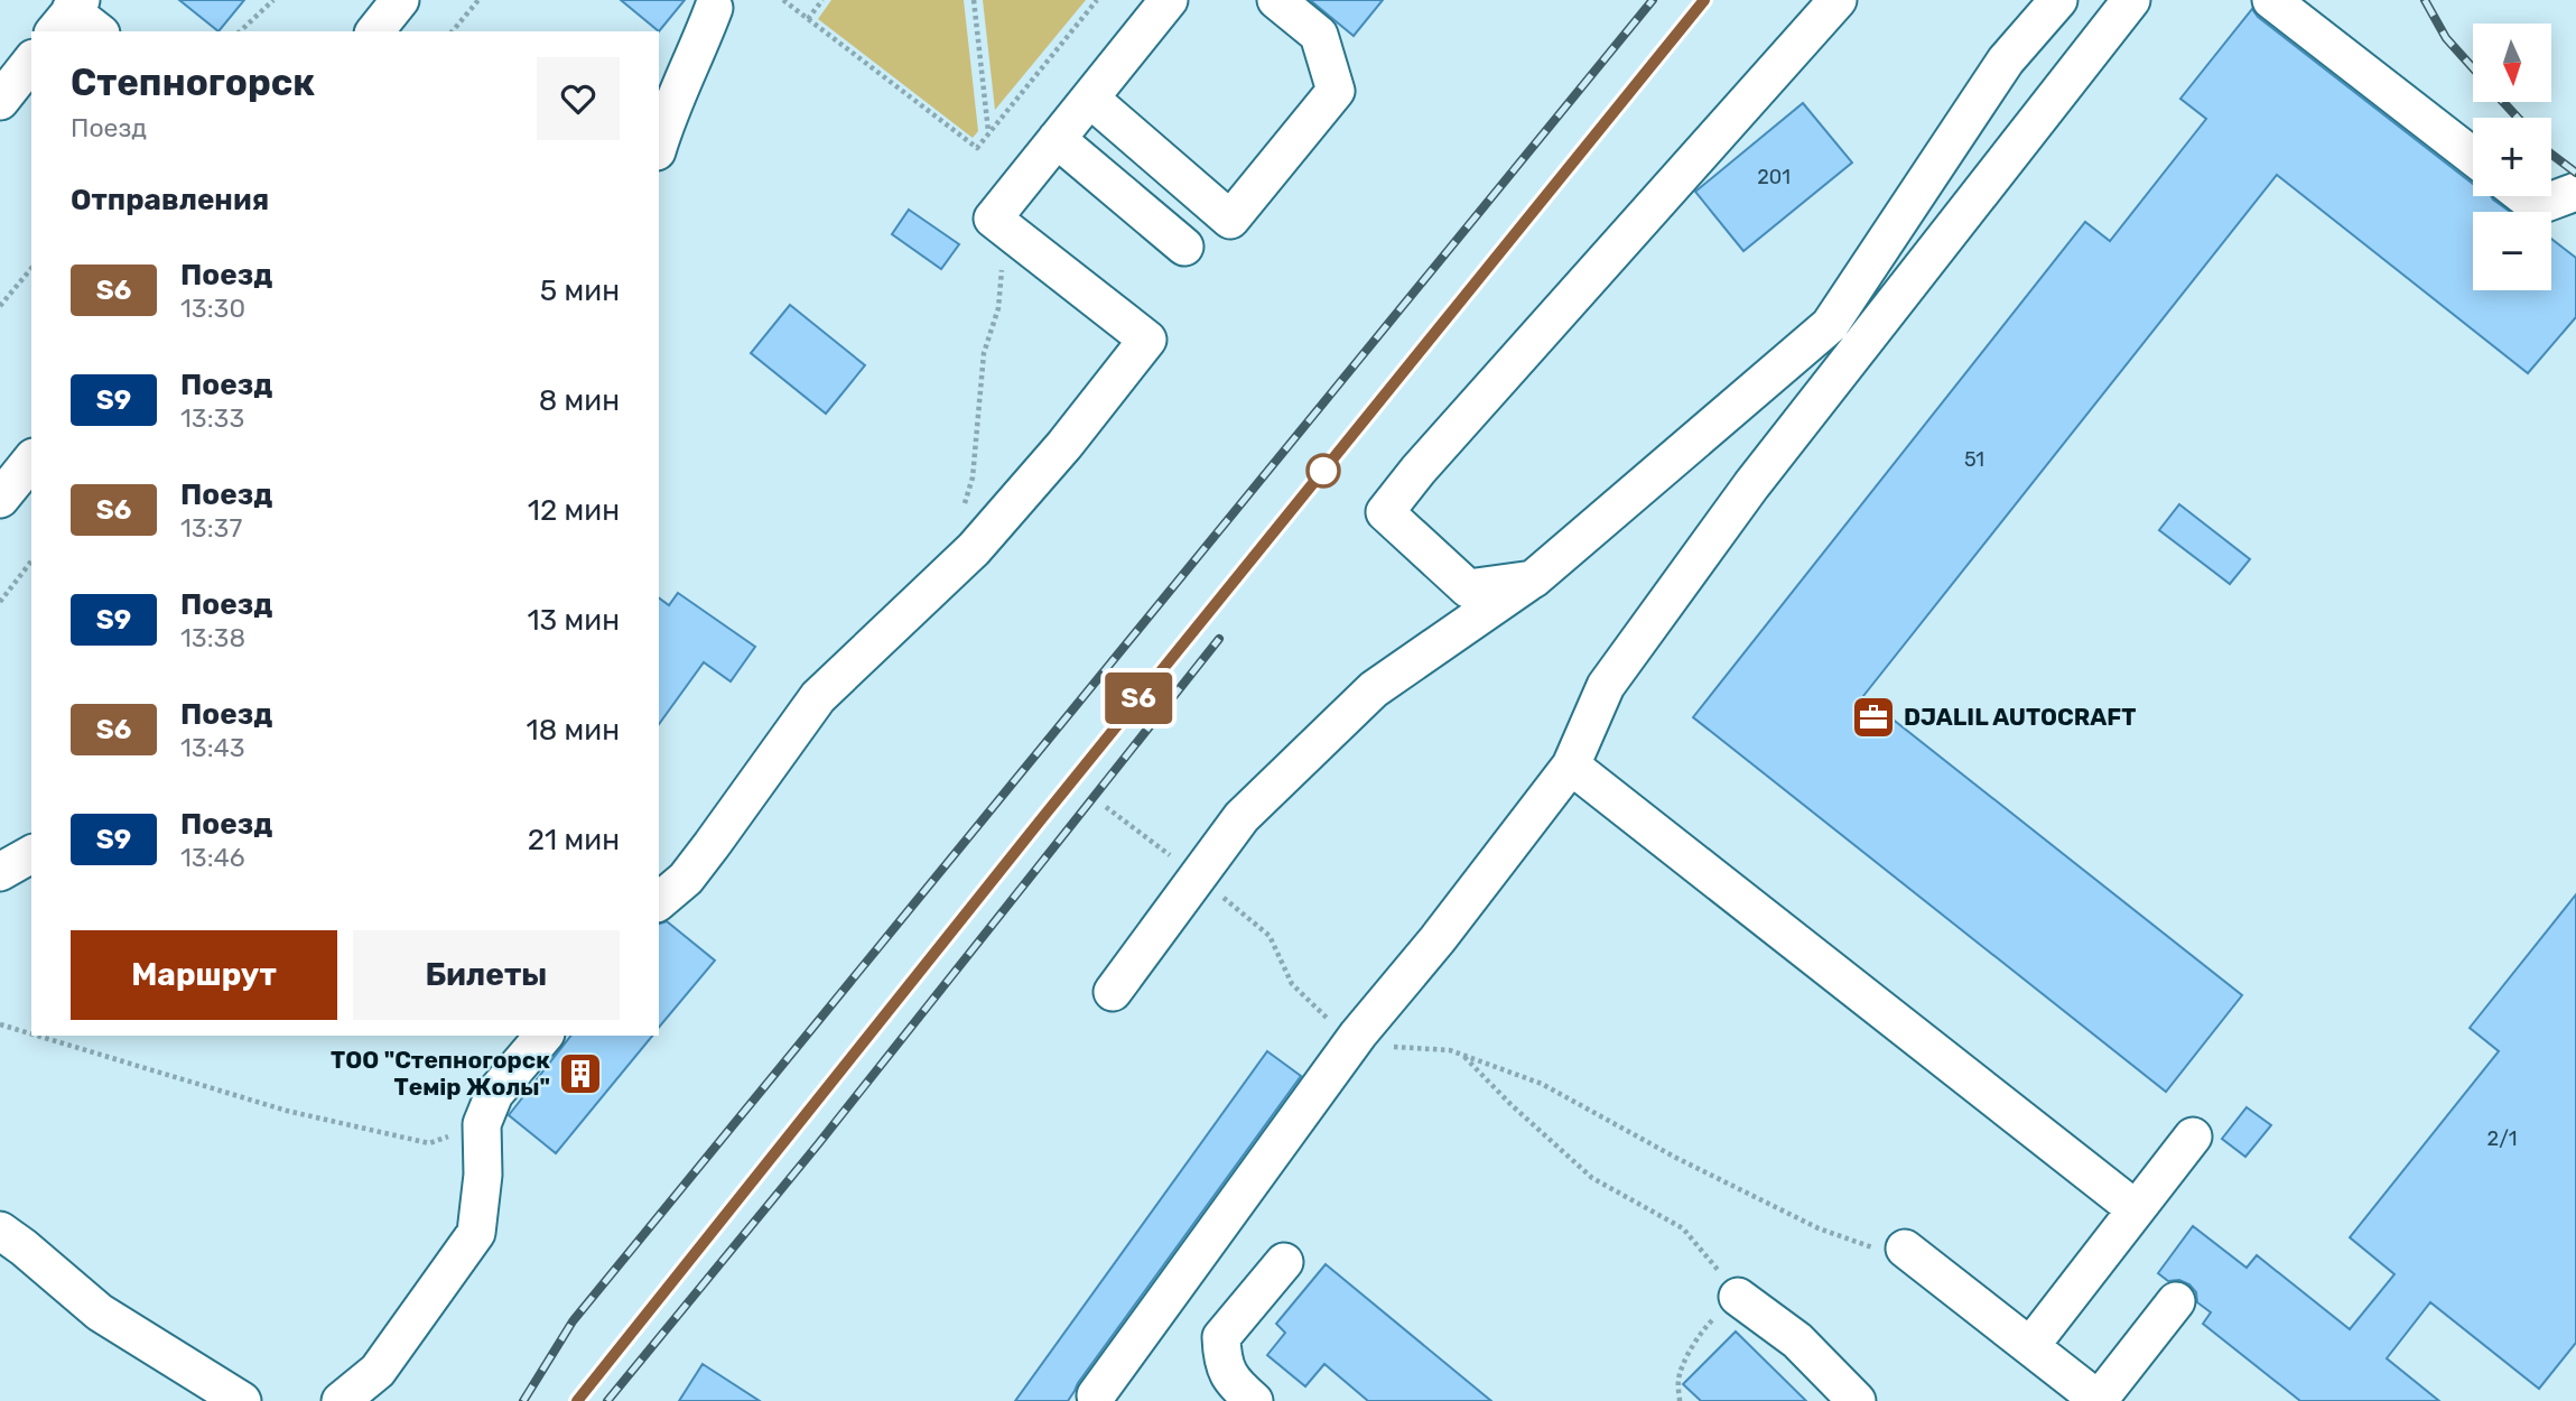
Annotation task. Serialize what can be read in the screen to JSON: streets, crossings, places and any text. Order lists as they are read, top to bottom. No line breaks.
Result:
{"places":{"office":["DJALIL AUTOCRAFT"],"building":["ТОО \"Степногорск Темiр Жолы\""]},"house_numbers":["201","51","2/1"],"north":"bottom","page":{"on_map":"S6","map_buttons":["+","−"],"heading":[["Степногорск","Поезд"],"Отправления"],"list":[{"mark":"S6","name":"Поезд","note":"13:30","value":"5 мин"},{"mark":"S9","name":"Поезд","note":"13:33","value":"8 мин"},{"mark":"S6","name":"Поезд","note":"13:37","value":"12 мин"},{"mark":"S9","name":"Поезд","note":"13:38","value":"13 мин"},{"mark":"S6","name":"Поезд","note":"13:43","value":"18 мин"},{"mark":"S9","name":"Поезд","note":"13:46","value":"21 мин"}],"buttons":["Маршрут","Билеты"]}}
